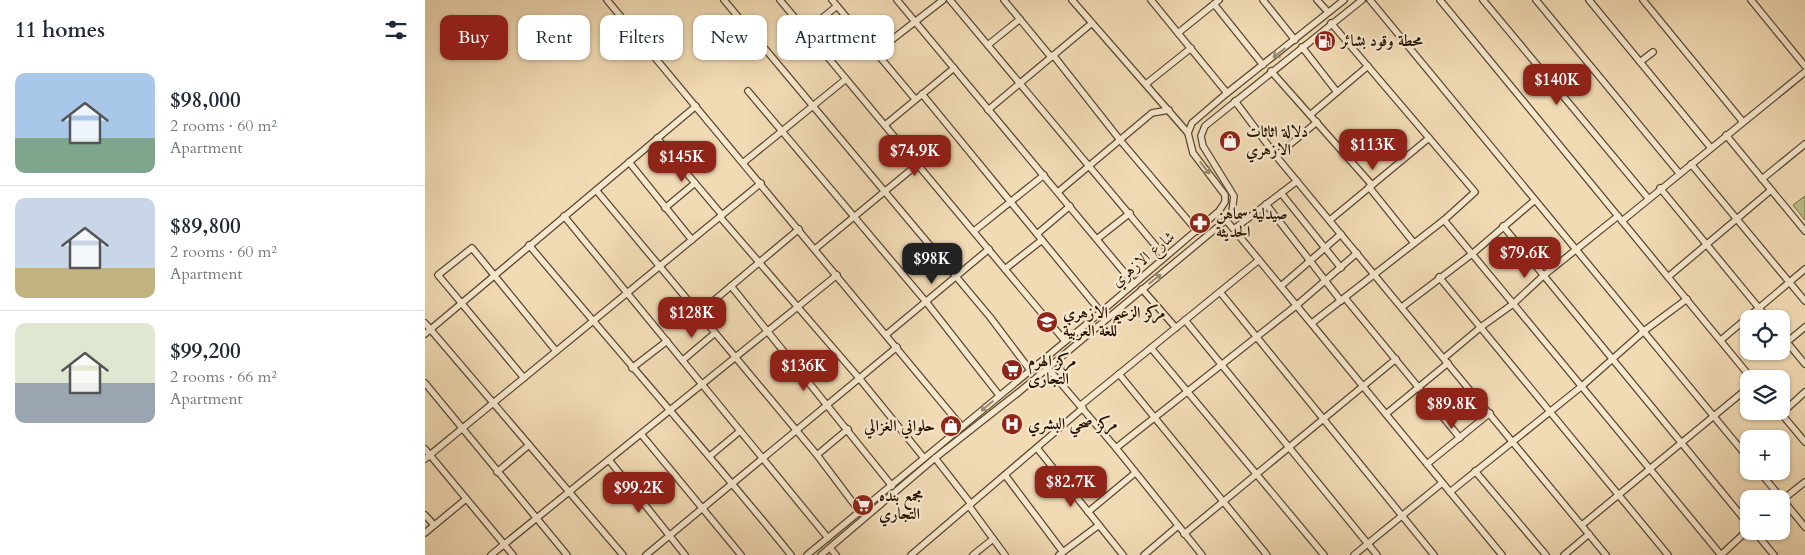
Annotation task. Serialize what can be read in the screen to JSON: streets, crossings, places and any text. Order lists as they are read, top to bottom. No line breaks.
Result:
{"streets":{"street":["شارع الازهري"]},"places":{"fuel station":["محطة وقود بشائر"],"shop":["دلالة اثاثات الازهري","حلواني الغزالي"],"pharmacy":["صيدلية سماهن الحديثة"],"school or university":["مركز الزعيم الازهري للغة العربية"],"supermarket":["مركز الهرم التجارى","مجمع بنده التجاري"],"hospital":["مركز صحي البشري"]},"page":{"heading":"11 homes","chip":["Buy","Rent","Filters","New","Apartment"],"list":[{"name":"$98,000","note":"2 rooms · 60 m² · Apartment"},{"name":"$89,800","note":"2 rooms · 60 m² · Apartment"},{"name":"$99,200","note":"2 rooms · 66 m² · Apartment"}],"price":["$140K","$113K","$74.9K","$145K","$79.6K","$98K","$128K","$136K","$89.8K","$82.7K","$99.2K"],"map_buttons":["+","−"]}}
